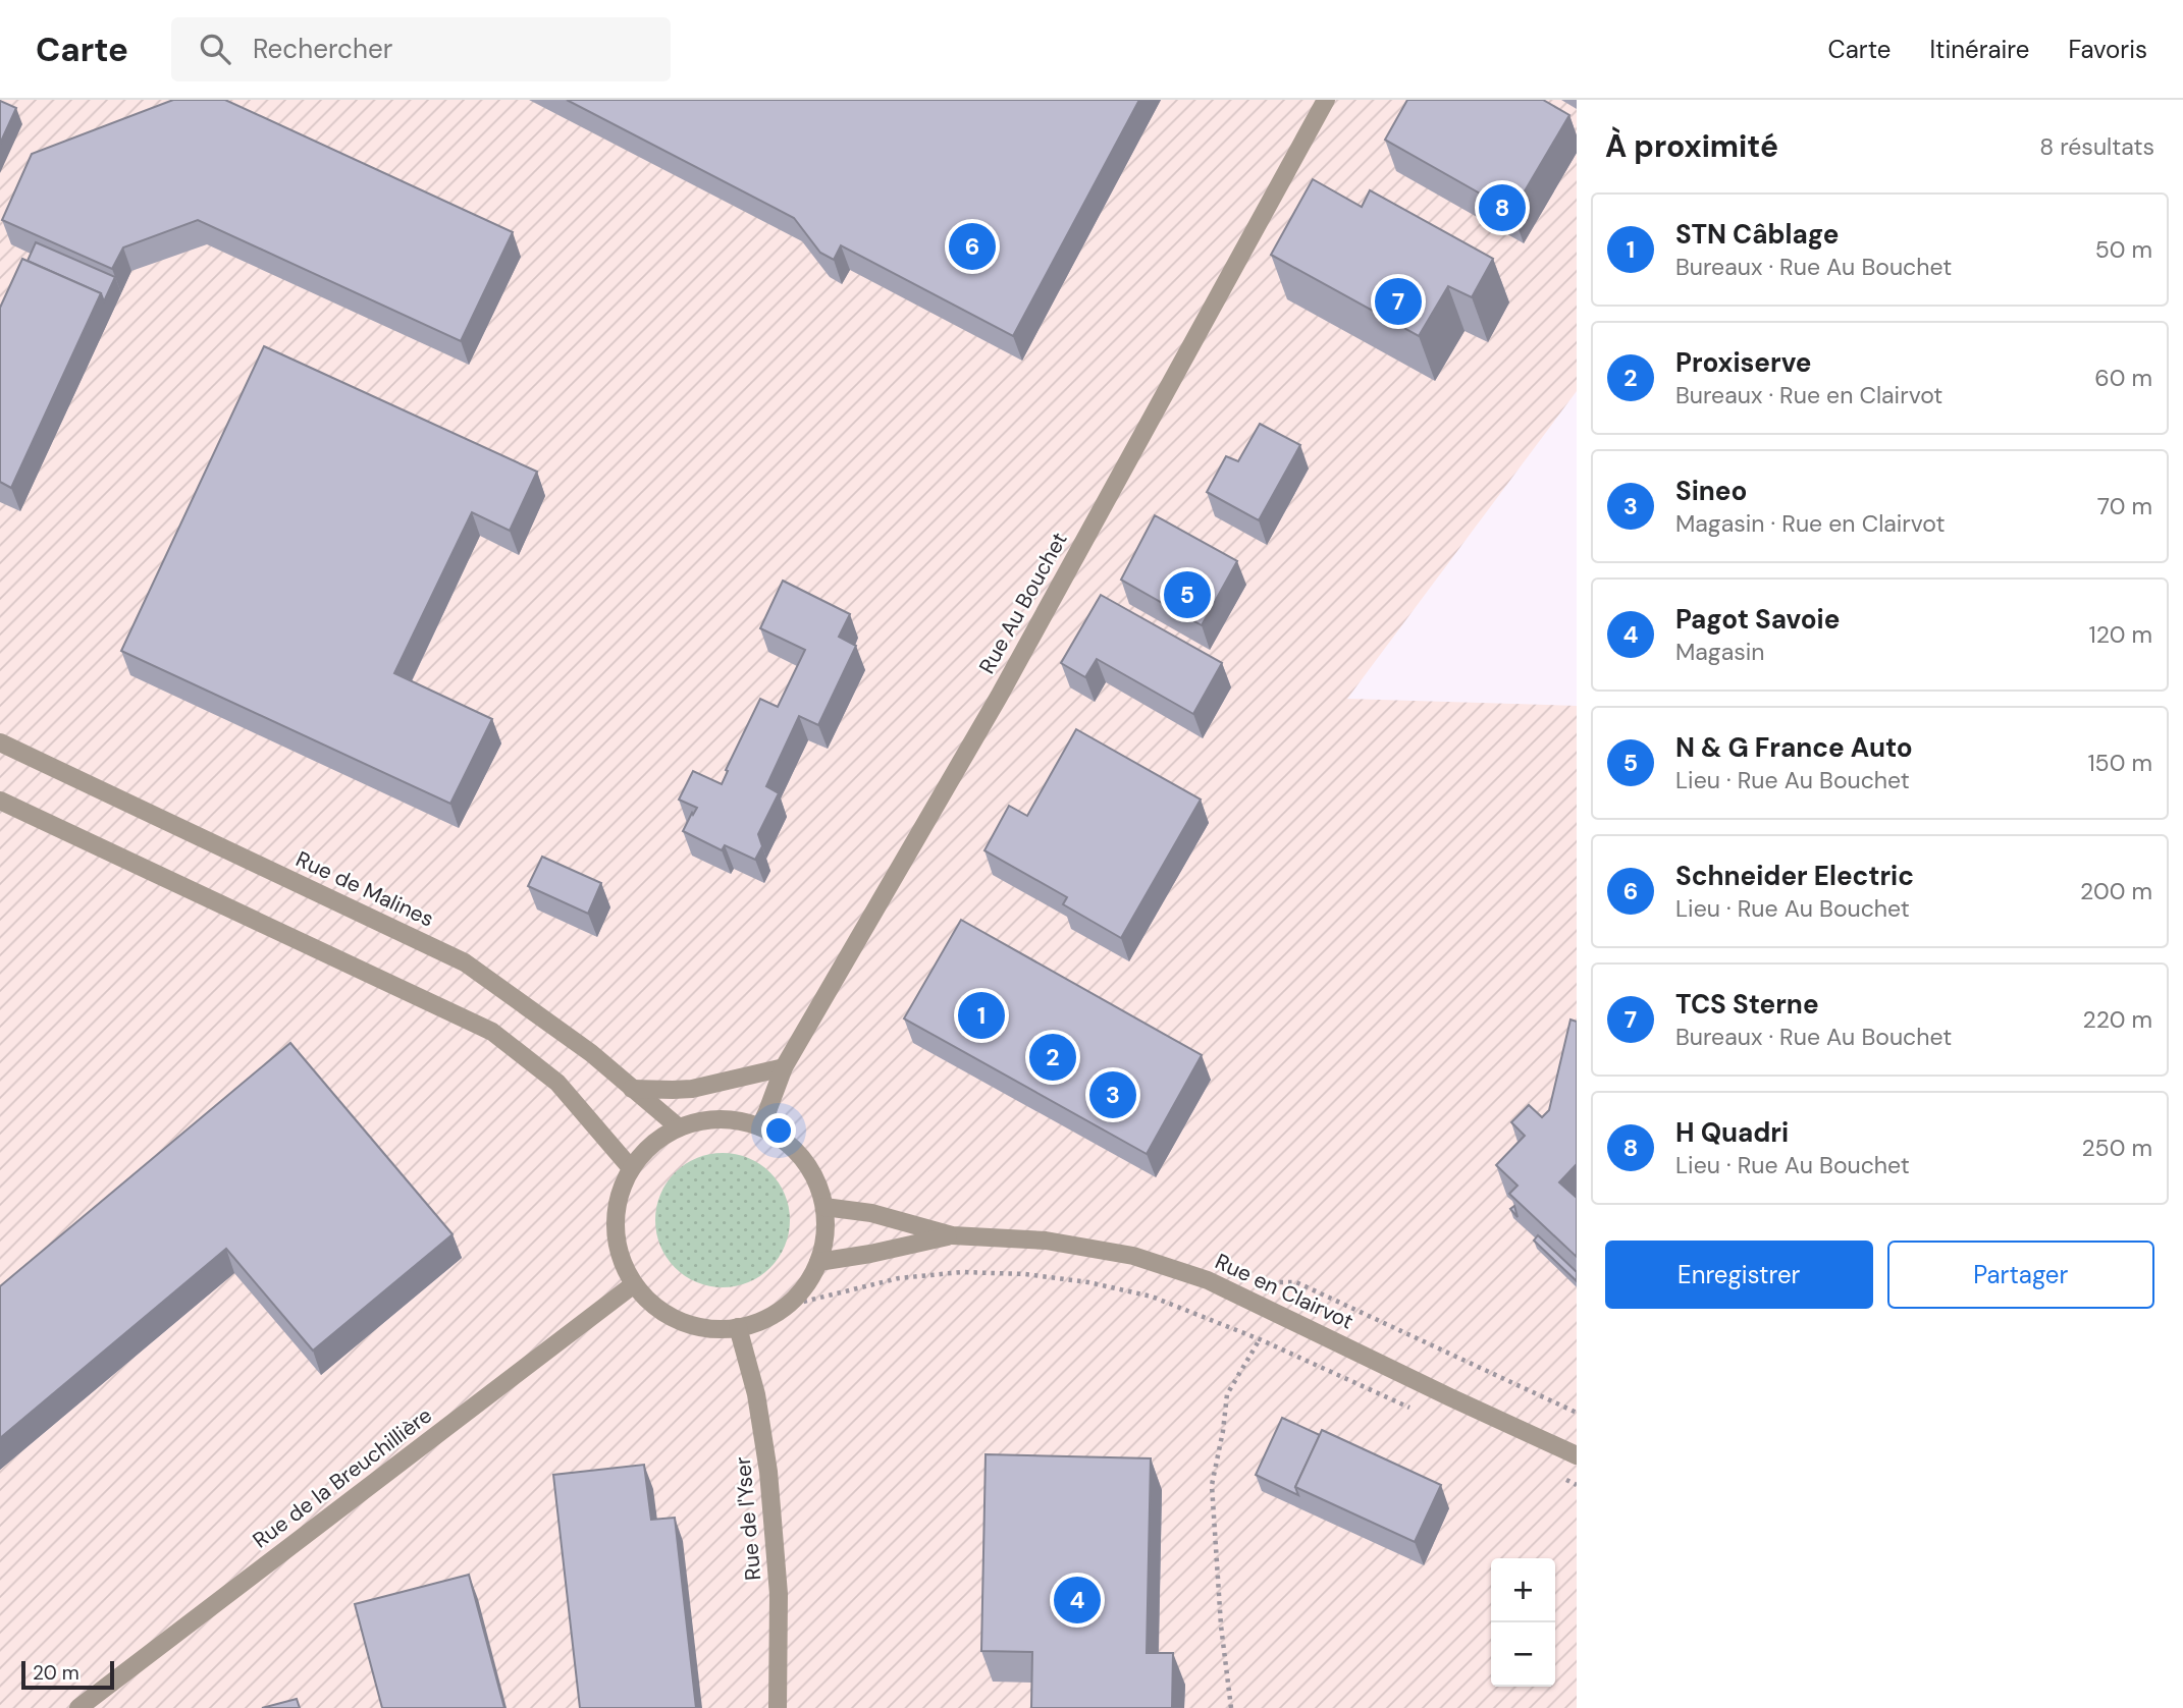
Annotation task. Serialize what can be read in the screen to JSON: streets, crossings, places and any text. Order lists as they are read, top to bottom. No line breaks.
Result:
{"streets":{"street":["Rue Au Bouchet","Rue de Malines","Rue en Clairvot","Rue de la Breuchillière","Rue de l'Yser"]},"crossings":[["Rue Au Bouchet","Rue de Malines"],["Rue Au Bouchet","Rue en Clairvot"],["Rue Au Bouchet","Rue de la Breuchillière"],["Rue Au Bouchet","Rue de l'Yser"],["Rue de Malines","Rue en Clairvot"],["Rue de Malines","Rue de la Breuchillière"],["Rue de Malines","Rue de l'Yser"],["Rue en Clairvot","Rue de la Breuchillière"],["Rue en Clairvot","Rue de l'Yser"],["Rue de la Breuchillière","Rue de l'Yser"]],"scale_bar":"20 m","page":{"header":"Carte","search":"Rechercher","nav":["Carte","Itinéraire","Favoris"],"heading":["À proximité","8 résultats"],"pins":["8","6","7","5","1","2","3","4"],"list":[{"mark":"1","name":"STN Câblage","note":"Bureaux · Rue Au Bouchet","value":"50 m"},{"mark":"2","name":"Proxiserve","note":"Bureaux · Rue en Clairvot","value":"60 m"},{"mark":"3","name":"Sineo","note":"Magasin · Rue en Clairvot","value":"70 m"},{"mark":"4","name":"Pagot Savoie","note":"Magasin","value":"120 m"},{"mark":"5","name":"N & G France Auto","note":"Lieu · Rue Au Bouchet","value":"150 m"},{"mark":"6","name":"Schneider Electric","note":"Lieu · Rue Au Bouchet","value":"200 m"},{"mark":"7","name":"TCS Sterne","note":"Bureaux · Rue Au Bouchet","value":"220 m"},{"mark":"8","name":"H Quadri","note":"Lieu · Rue Au Bouchet","value":"250 m"}],"buttons":["Enregistrer","Partager"],"map_buttons":["+","−"],"scale":"20 m"}}
